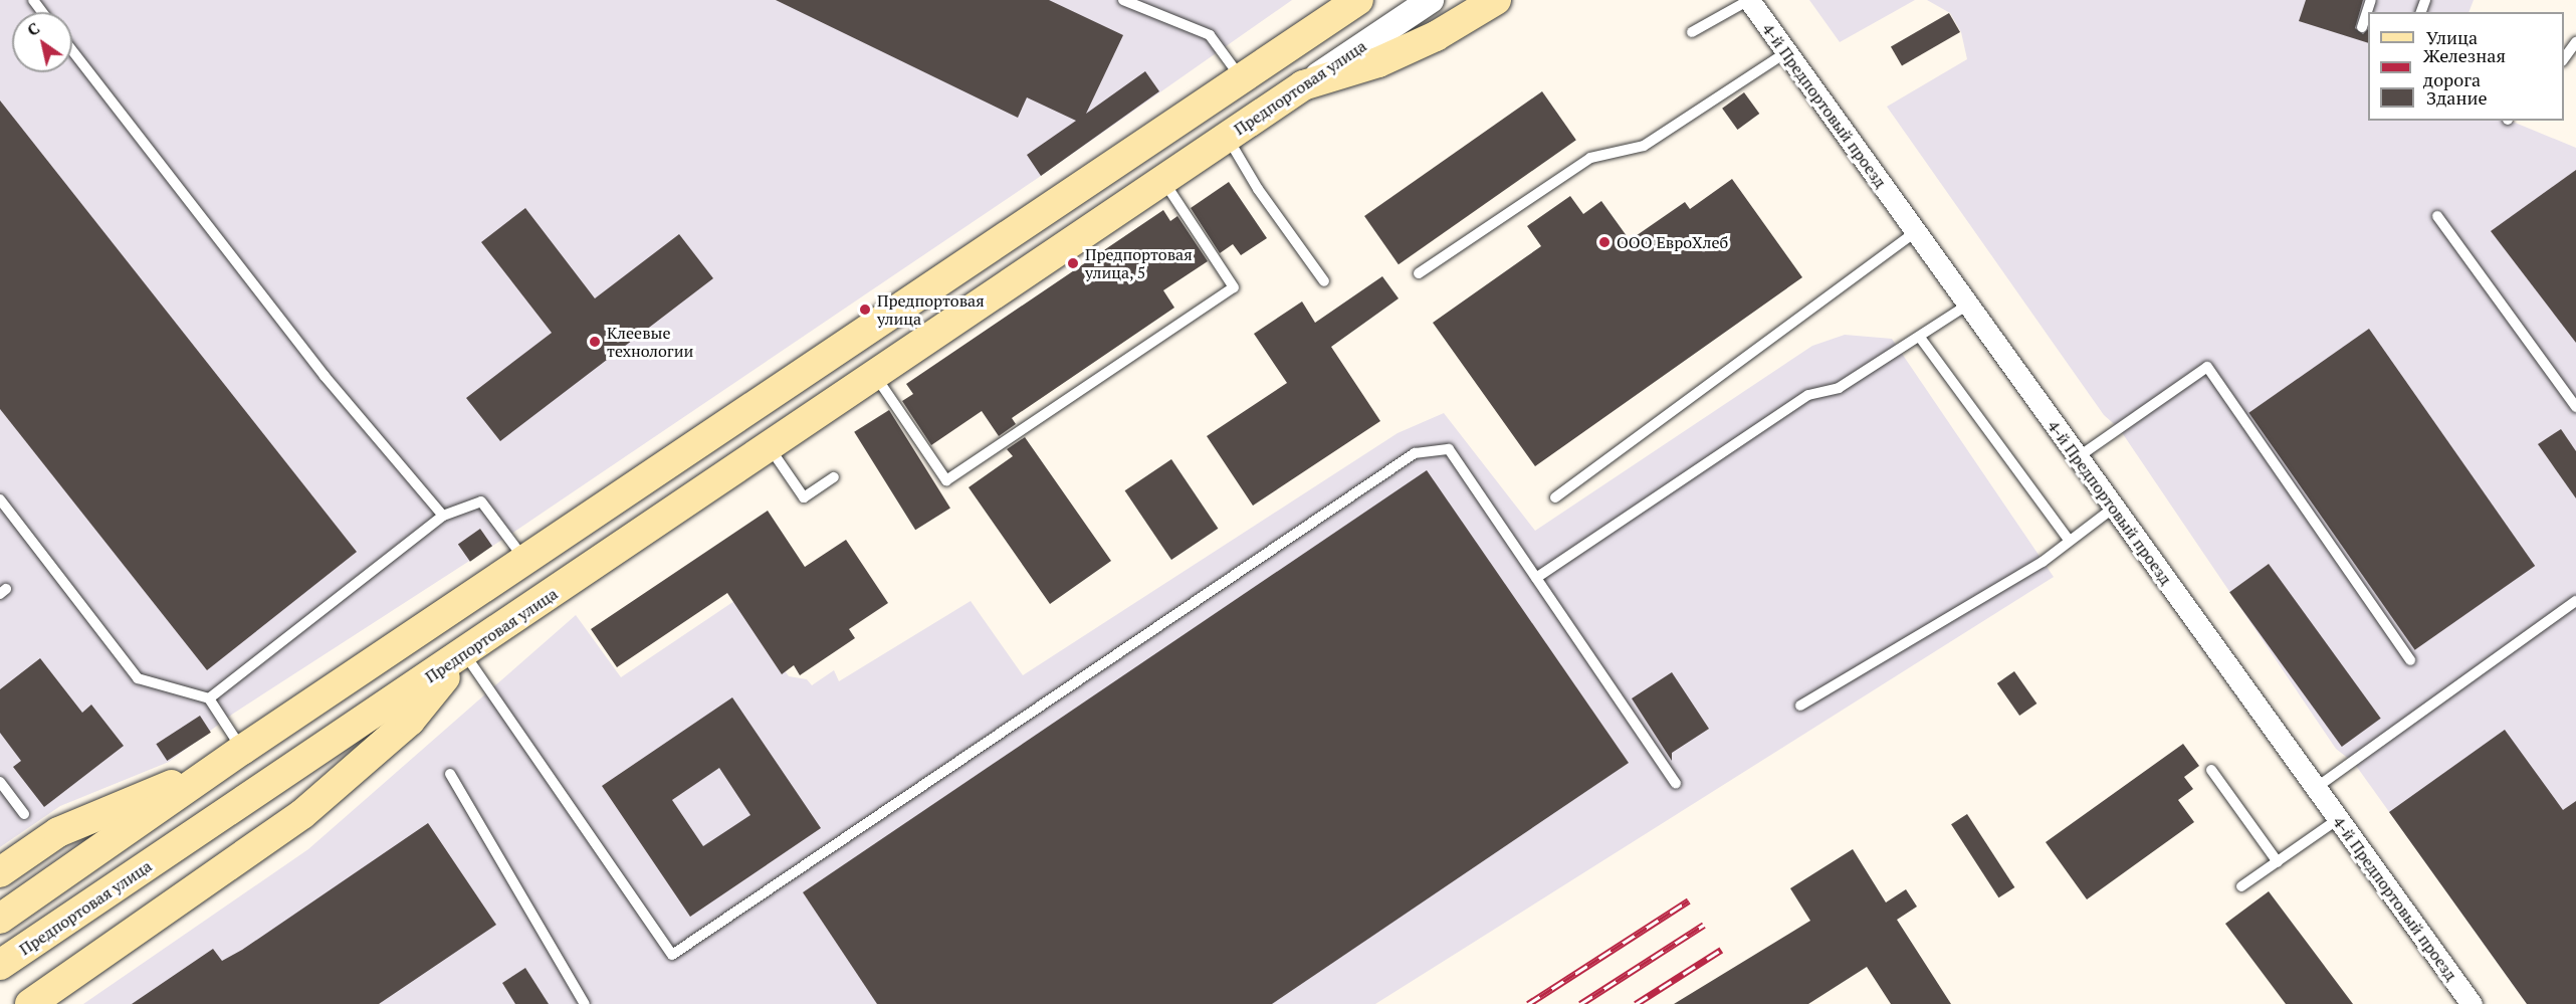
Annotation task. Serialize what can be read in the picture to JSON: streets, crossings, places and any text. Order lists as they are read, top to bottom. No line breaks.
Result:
{"streets":{"main road":["Предпортовая улица"],"street":["4-й Предпортовый проезд"]},"places":["ООО ЕвроХлеб","Предпортовая улица, 5","Предпортовая улица","Клеевые технологии"],"legend":["Улица","Железная дорога","Здание"],"north":"top left"}
